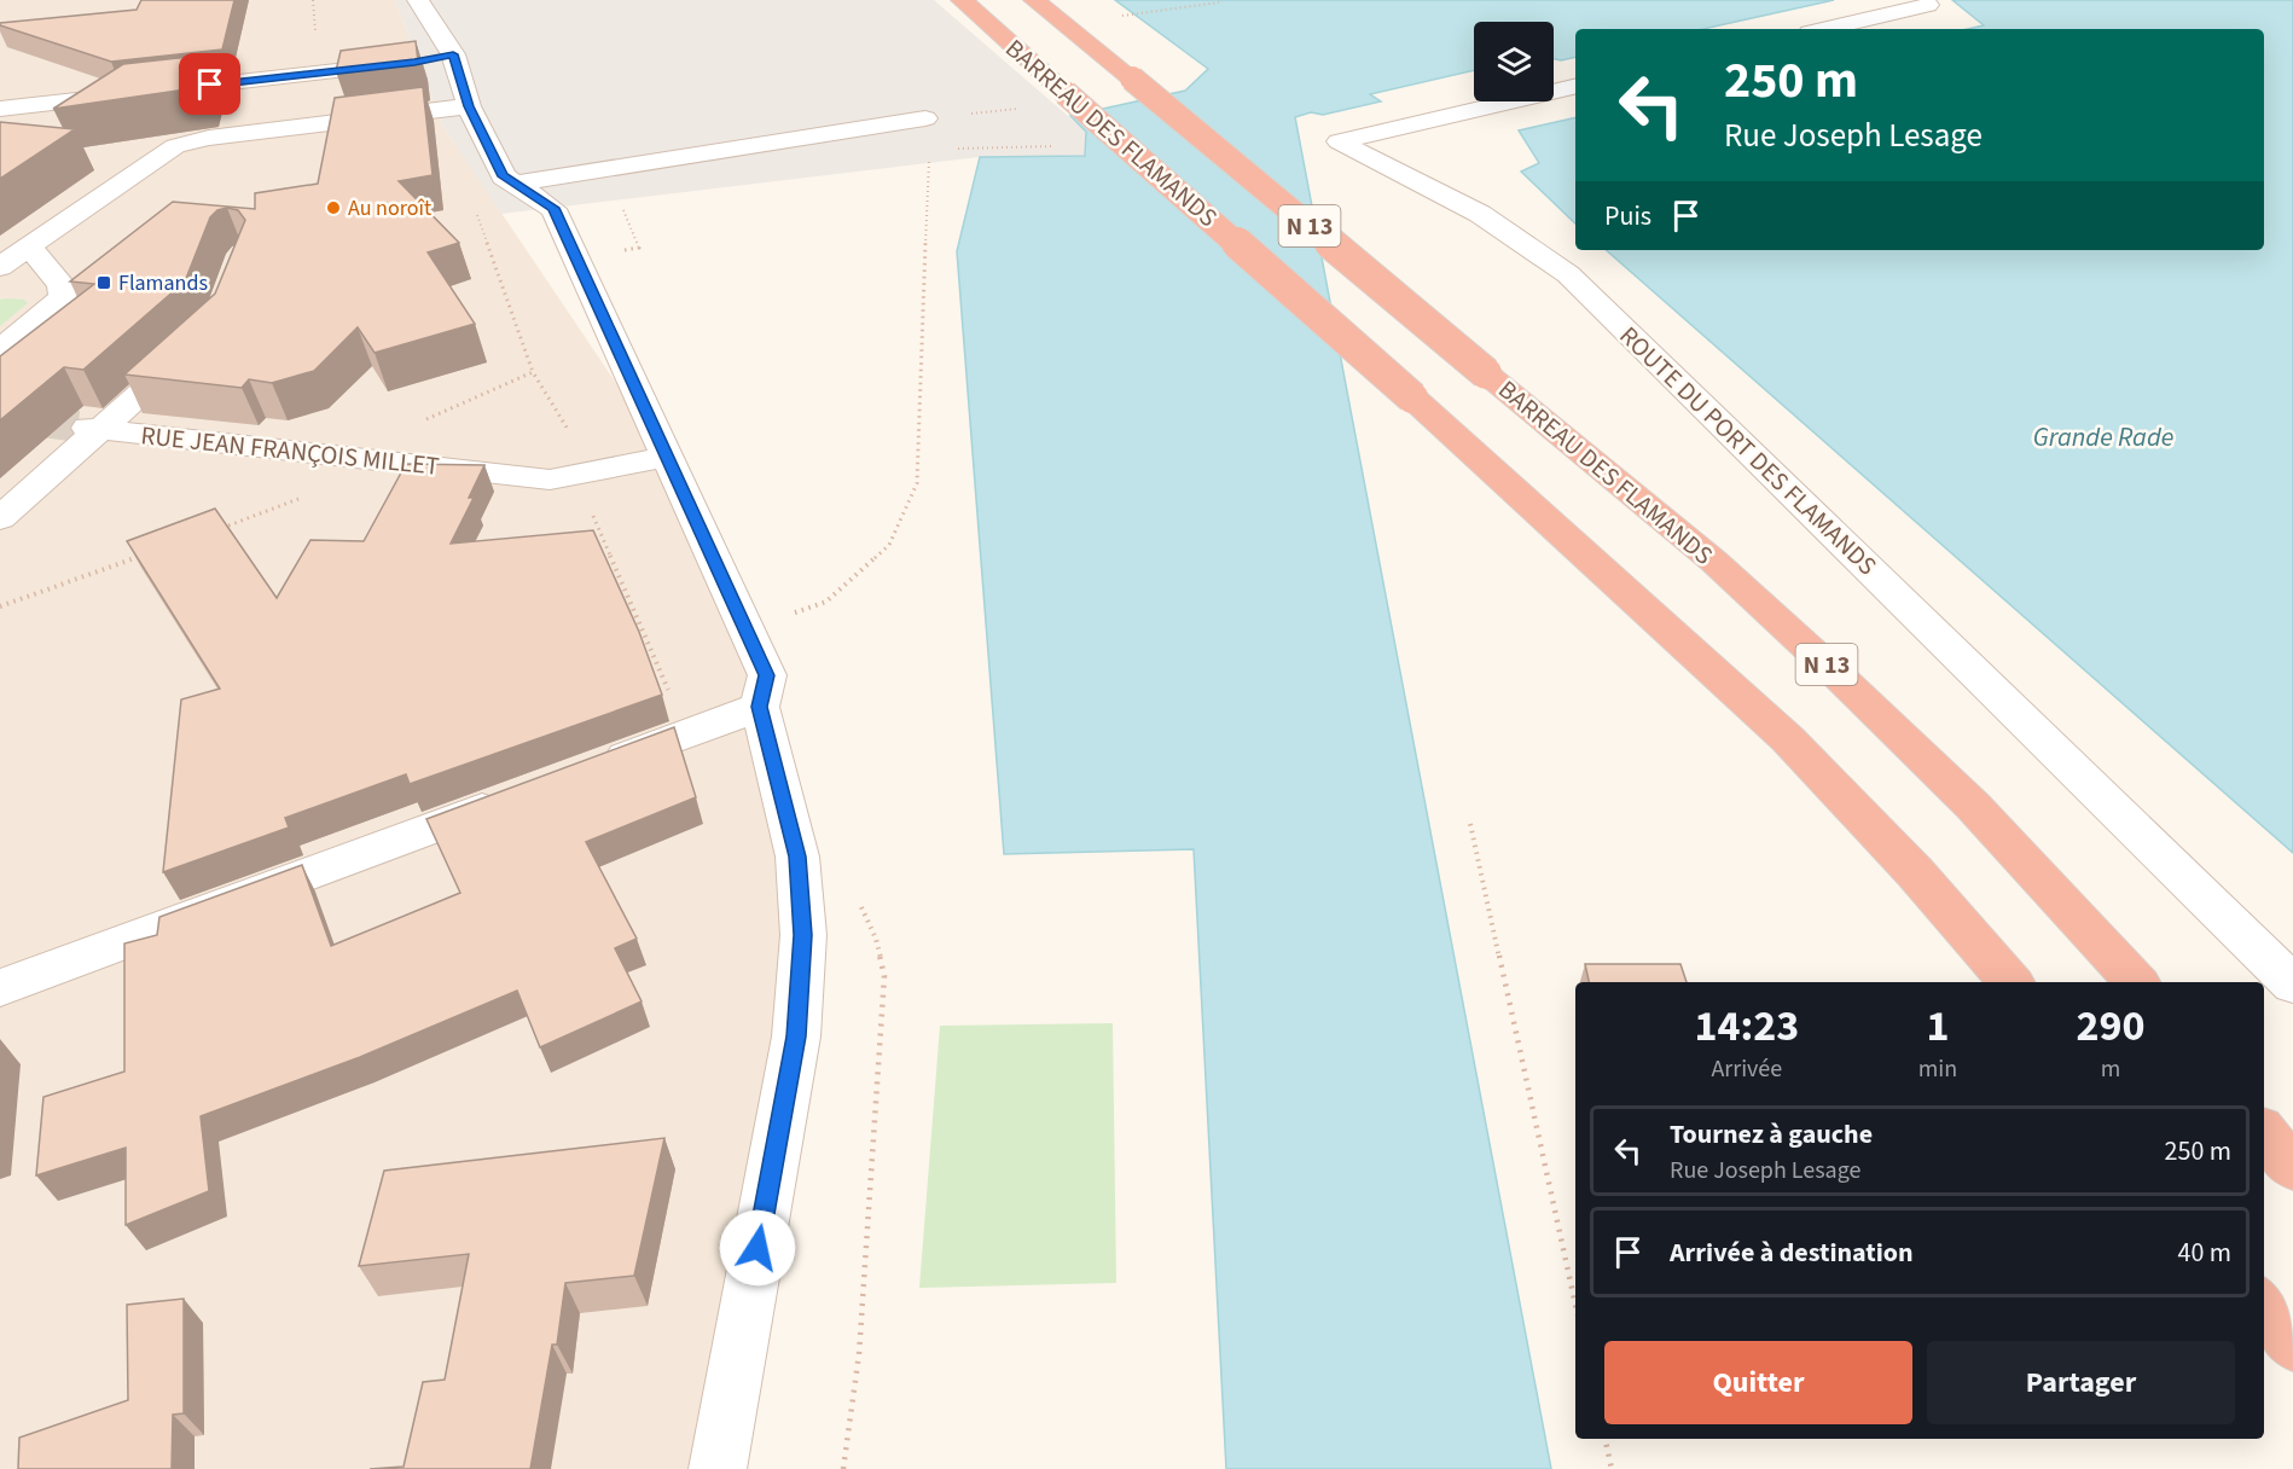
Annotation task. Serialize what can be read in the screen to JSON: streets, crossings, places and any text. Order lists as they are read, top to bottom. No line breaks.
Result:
{"streets":{"highway":["BARREAU DES FLAMANDS","N 13"],"street":["RUE JEAN FRANÇOIS MILLET","ROUTE DU PORT DES FLAMANDS"]},"water":["Grande Rade"],"places":{"other":["Au noroît"],"transit":["Flamands"]},"page":{"turn":["250 m","Rue Joseph Lesage"],"then":"Puis","eta":["14:23","Arrivée","1","min","290","m"],"list":[{"name":"Tournez à gauche","note":"Rue Joseph Lesage","value":"250 m"},{"name":"Arrivée à destination","value":"40 m"}],"buttons":["Quitter","Partager"]}}
